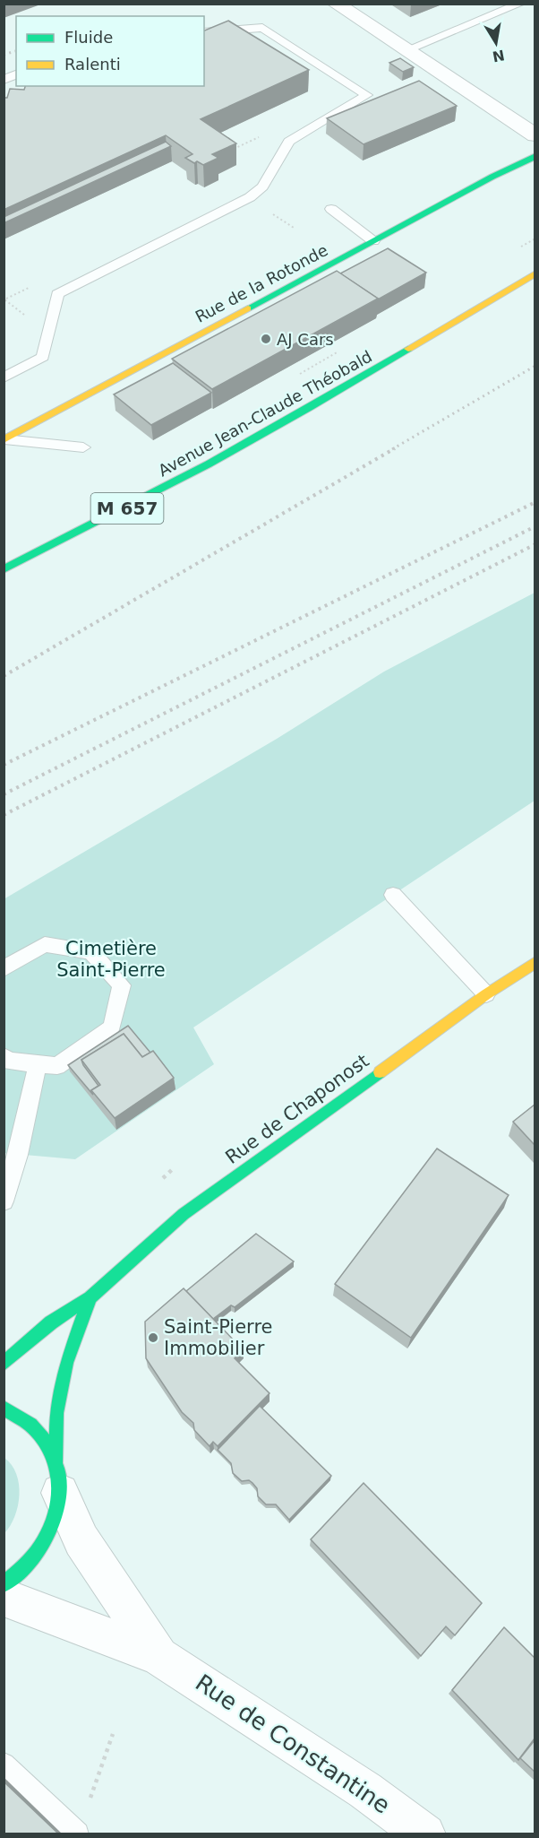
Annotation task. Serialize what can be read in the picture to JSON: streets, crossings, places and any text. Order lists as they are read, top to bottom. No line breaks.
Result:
{"streets":{"main road":["Rue de la Rotonde","Avenue Jean-Claude Théobald","M 657","Rue de Chaponost"],"street":["Rue de Constantine"]},"crossings":[["Rue de Chaponost","Rue de Constantine"]],"parks":["Cimetière Saint-Pierre"],"places":["AJ Cars","Saint-Pierre Immobilier"],"legend":["Fluide","Ralenti"],"north":"bottom"}
